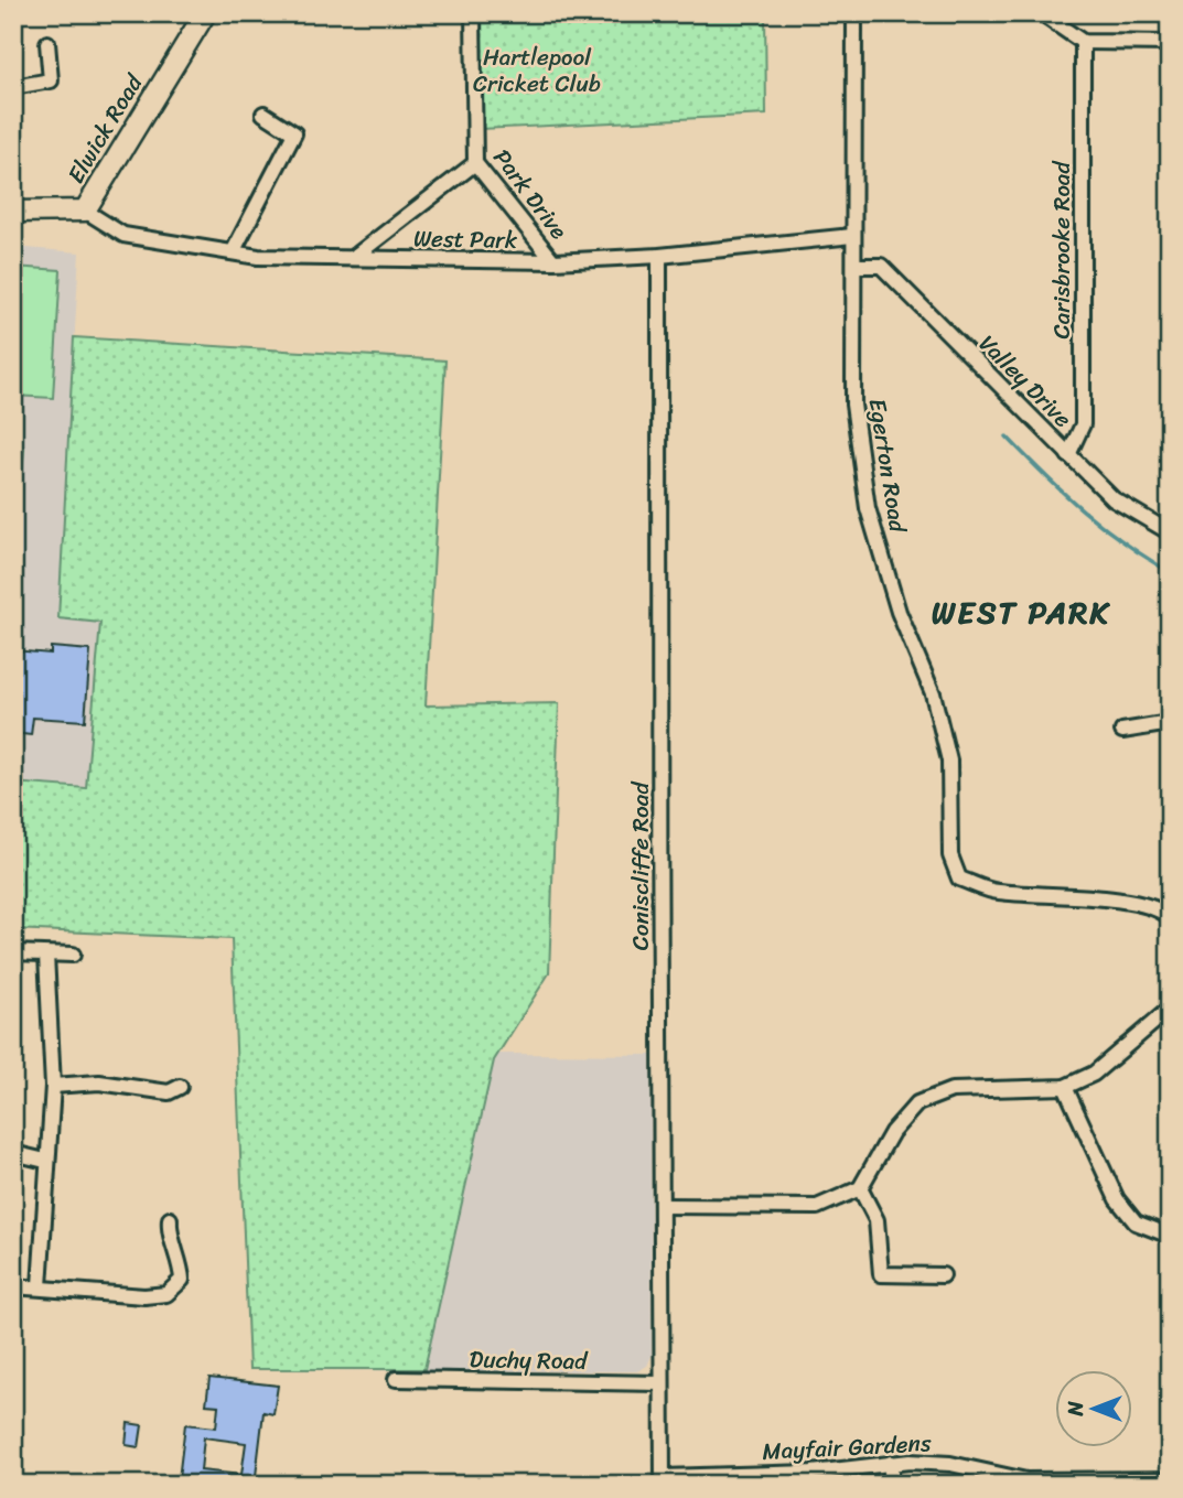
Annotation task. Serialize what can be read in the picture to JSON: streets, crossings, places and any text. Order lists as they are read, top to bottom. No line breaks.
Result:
{"streets":{"street":["Elwick Road","Park Drive","West Park","Carisbrooke Road","Valley Drive","Egerton Road","Coniscliffe Road","Duchy Road","Mayfair Gardens"]},"crossings":[["Elwick Road","West Park"],["Park Drive","West Park"],["West Park","Egerton Road"],["West Park","Coniscliffe Road"],["Carisbrooke Road","Valley Drive"],["Valley Drive","Egerton Road"],["Coniscliffe Road","Duchy Road"],["Coniscliffe Road","Mayfair Gardens"]],"districts":["WEST PARK"],"parks":["Hartlepool Cricket Club"],"north":"left"}
